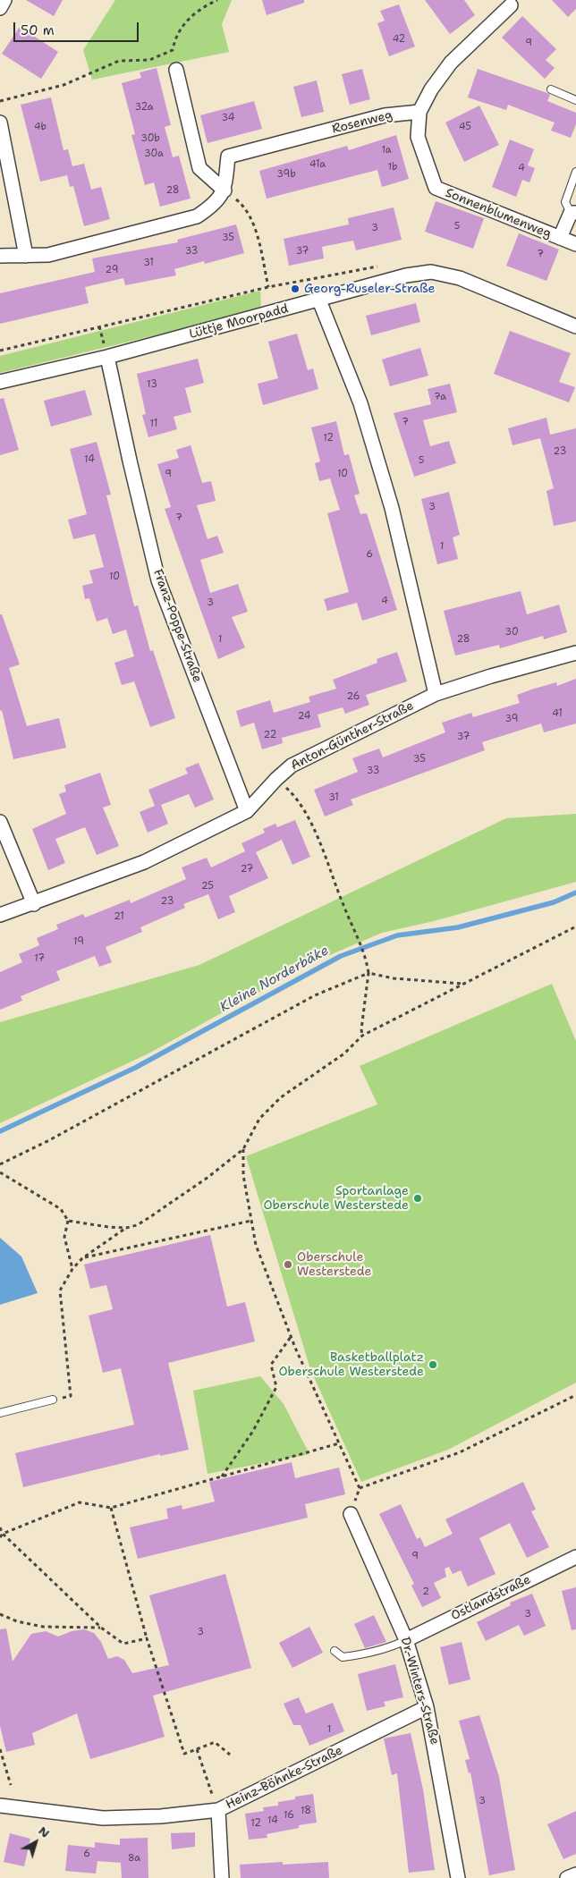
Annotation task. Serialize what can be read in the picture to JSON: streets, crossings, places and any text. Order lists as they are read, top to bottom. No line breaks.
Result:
{"streets":{"street":["Rosenweg","Sonnenblumenweg","Lüttje Moorpadd","Franz-Poppe-Straße","Anton-Günther-Straße","Ostlandstraße","Dr.-Winters-Straße","Heinz-Böhnke-Straße"]},"crossings":[["Rosenweg","Sonnenblumenweg"],["Lüttje Moorpadd","Franz-Poppe-Straße"],["Franz-Poppe-Straße","Anton-Günther-Straße"],["Ostlandstraße","Dr.-Winters-Straße"],["Dr.-Winters-Straße","Heinz-Böhnke-Straße"]],"water":["Kleine Norderbäke"],"places":["Georg-Ruseler-Straße","Sportanlage Oberschule Westerstede","Oberschule Westerstede","Basketballplatz Oberschule Westerstede"],"house_numbers":["42","9","32a","34","4b","45","30b","1a","30a","41a","1b","4","39b","28","5","3","35","33","37","7","31","29","13","7a","7","11","12","23","14","5","9","10","3","7","1","6","10","4","3","30","1","28","26","41","24","39","22","37","35","33","31","27","25","23","21","19","17","9","2","3","3","1","3","18","16","14","12","6","8a"],"scale_bar":"50 m","north":"top right"}
